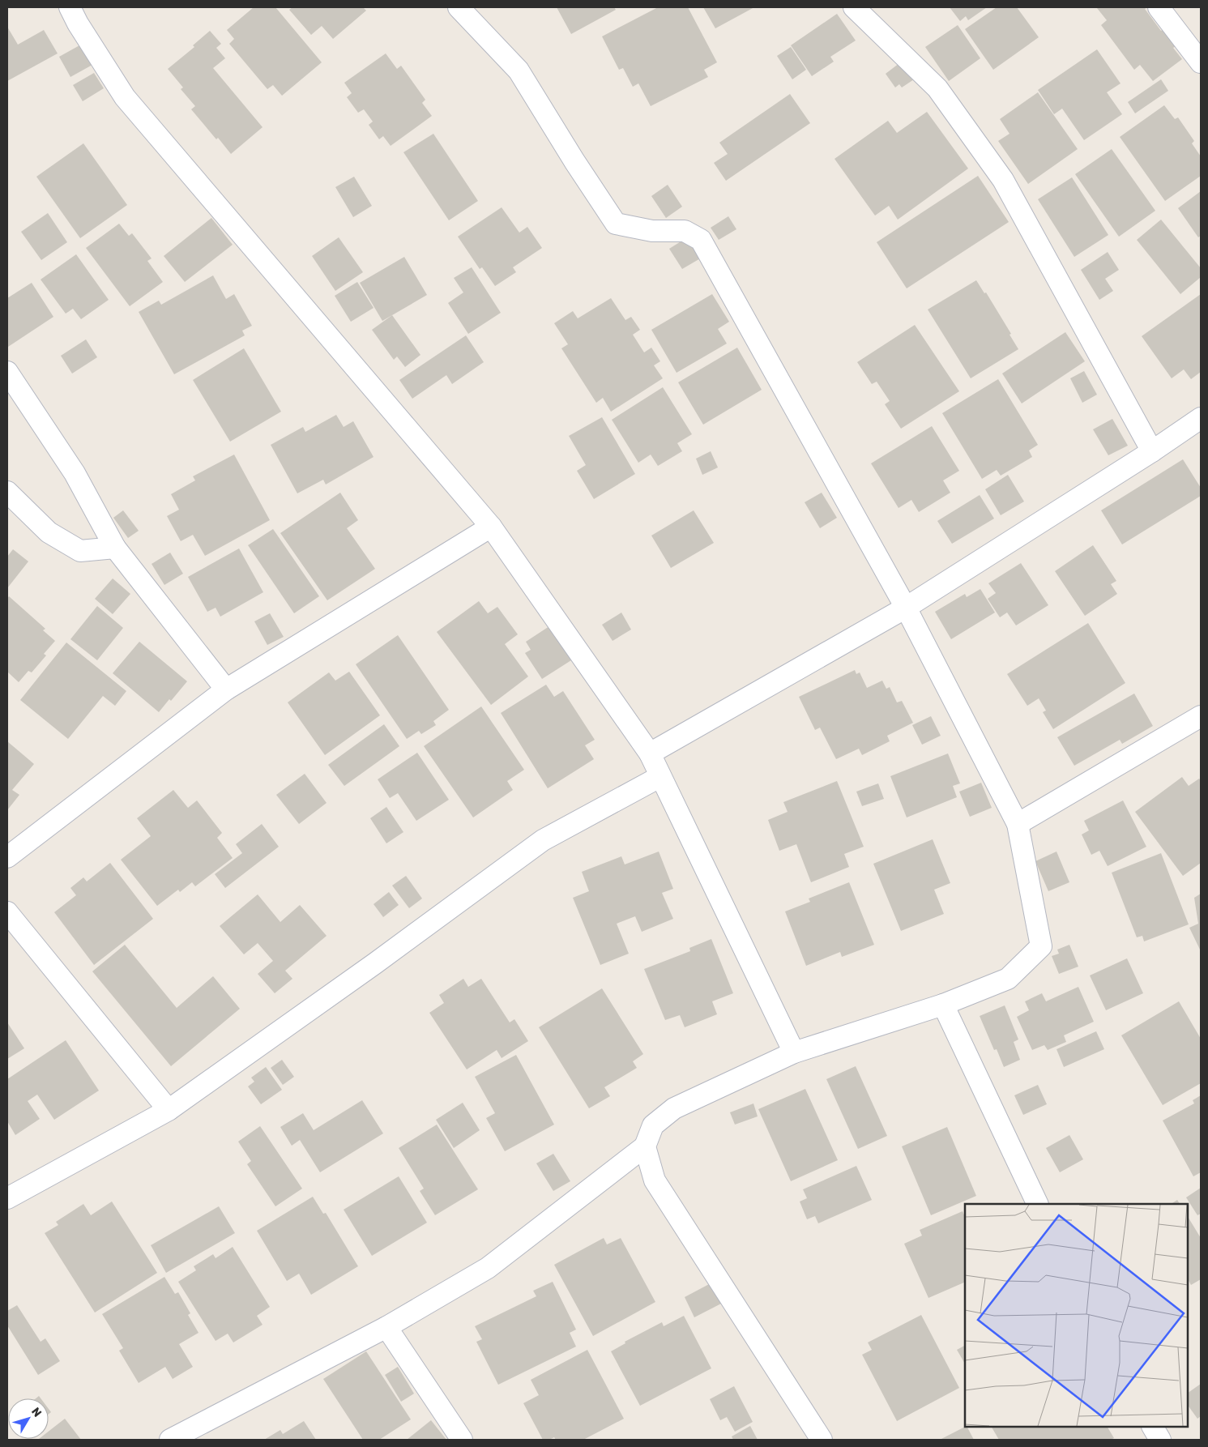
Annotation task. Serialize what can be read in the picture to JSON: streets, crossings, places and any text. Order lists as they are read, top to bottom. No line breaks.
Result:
{"north":"top right"}
